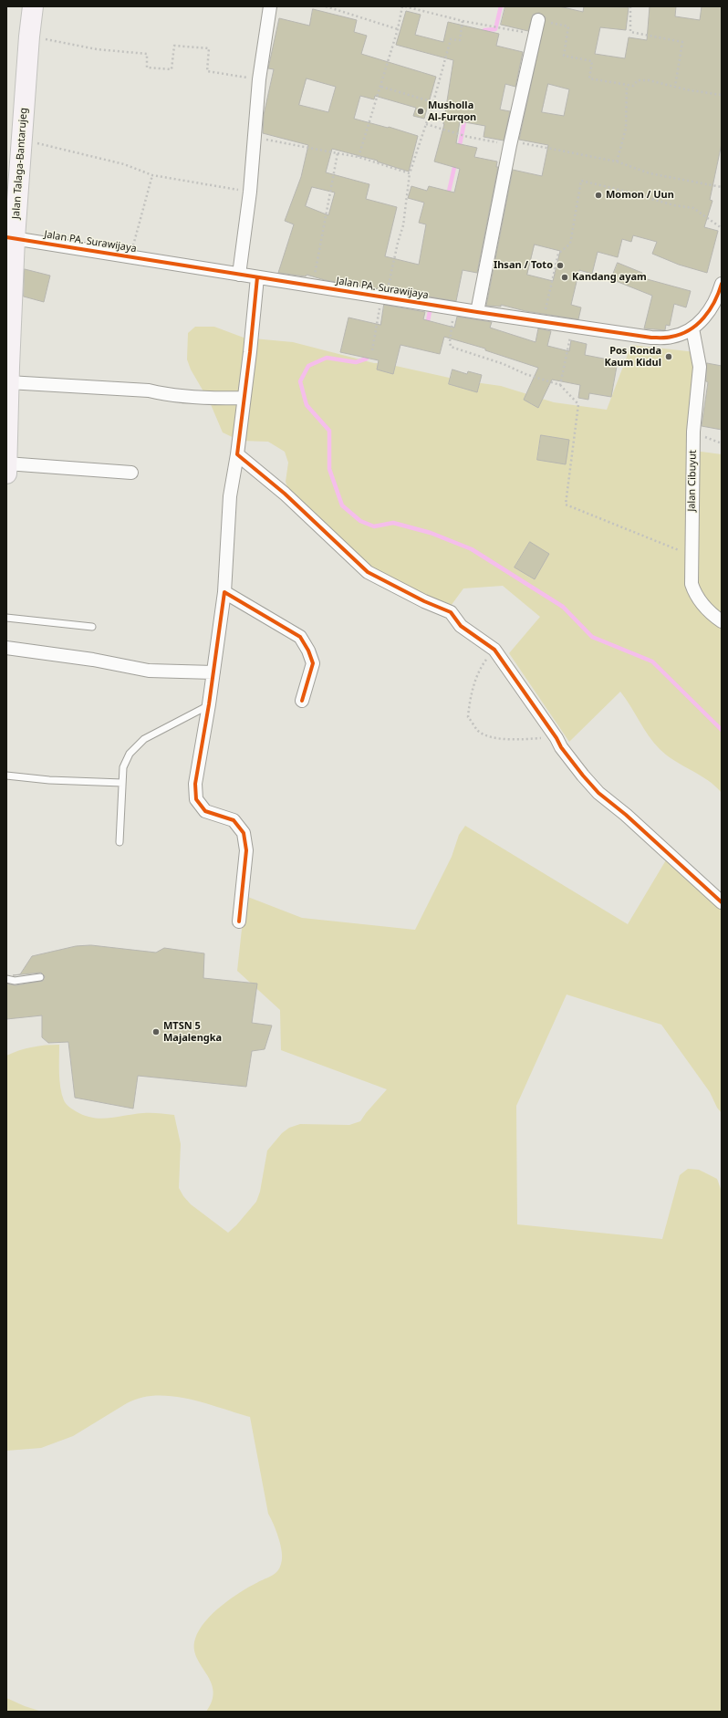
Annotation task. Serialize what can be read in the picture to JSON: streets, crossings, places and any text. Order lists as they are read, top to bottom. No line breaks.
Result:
{"streets":{"main road":["Jalan Talaga-Bantarujeg"],"street":["Jalan PA. Surawijaya","Jalan Cibuyut"]},"crossings":[["Jalan Talaga-Bantarujeg","Jalan PA. Surawijaya"],["Jalan PA. Surawijaya","Jalan Cibuyut"]],"places":["Musholla Al-Furqon","Momon / Uun","Ihsan / Toto","Kandang ayam","Pos Ronda Kaum Kidul","MTSN 5 Majalengka"]}
